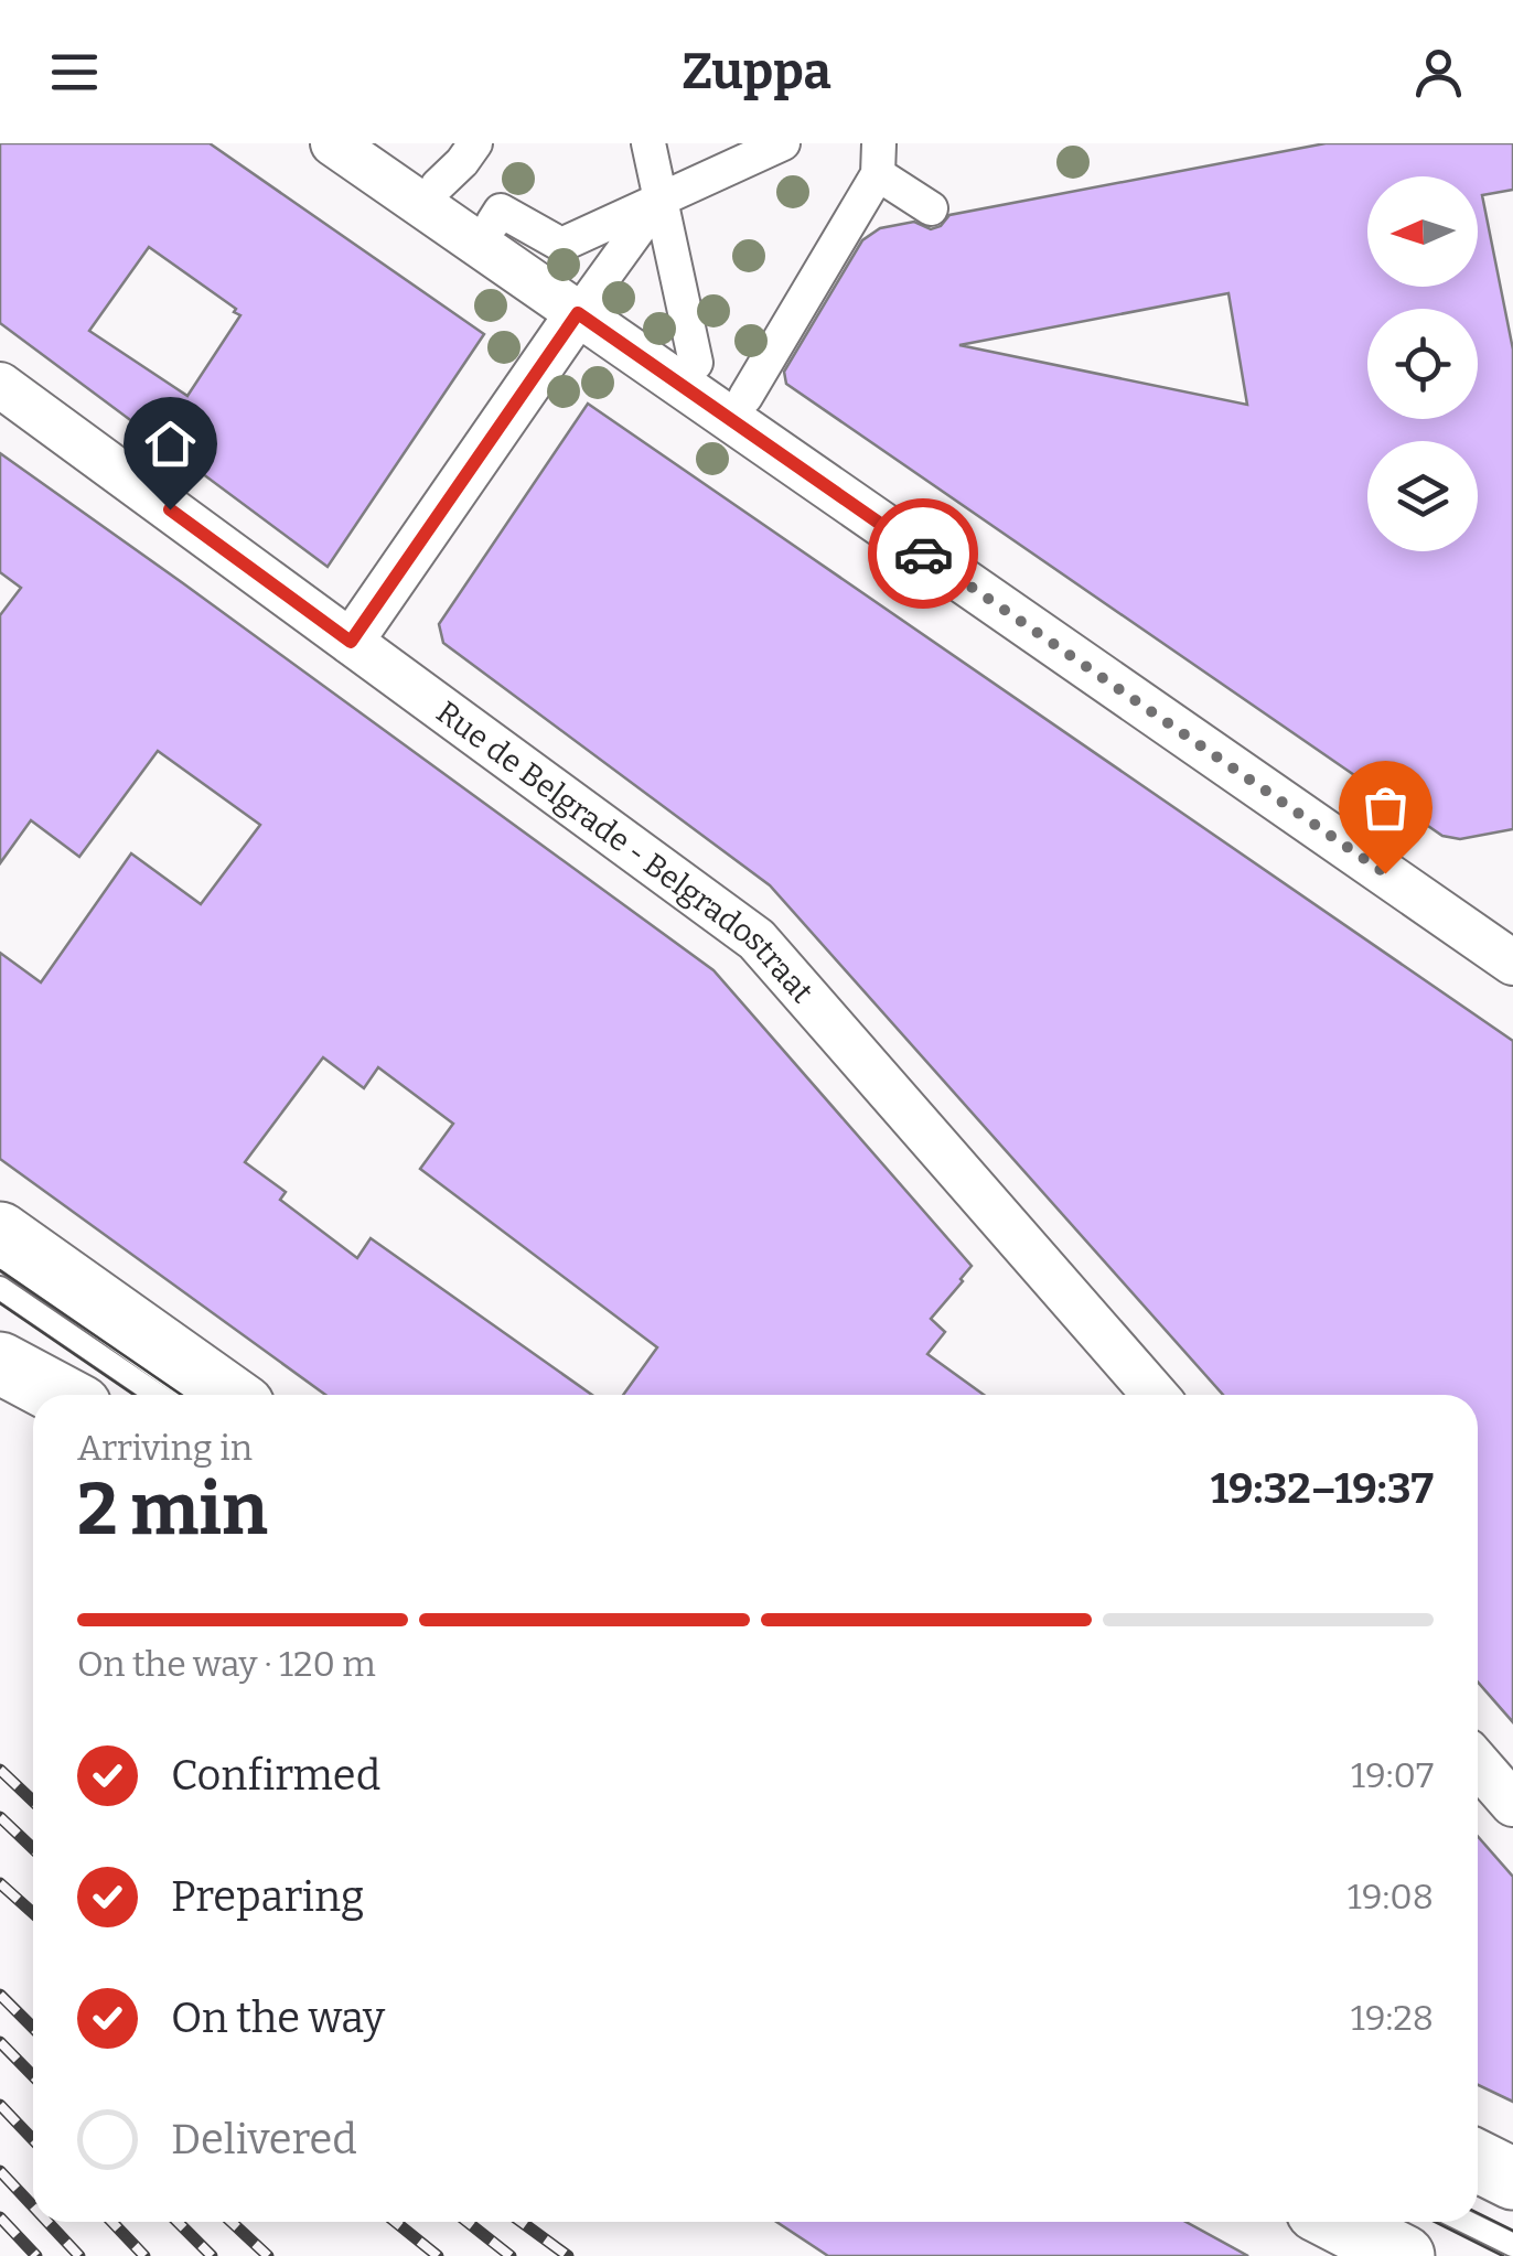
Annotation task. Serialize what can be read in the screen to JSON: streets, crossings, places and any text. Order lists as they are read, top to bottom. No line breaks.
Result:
{"streets":{"street":["Rue de Belgrade - Belgradostraat"]},"north":"left","page":{"header":"Zuppa","heading":["2 min","Arriving in","19:32–19:37"],"bar":"On the way · 120 m","list":[["Confirmed","19:07"],["Preparing","19:08"],["On the way","19:28"],"Delivered"]}}
